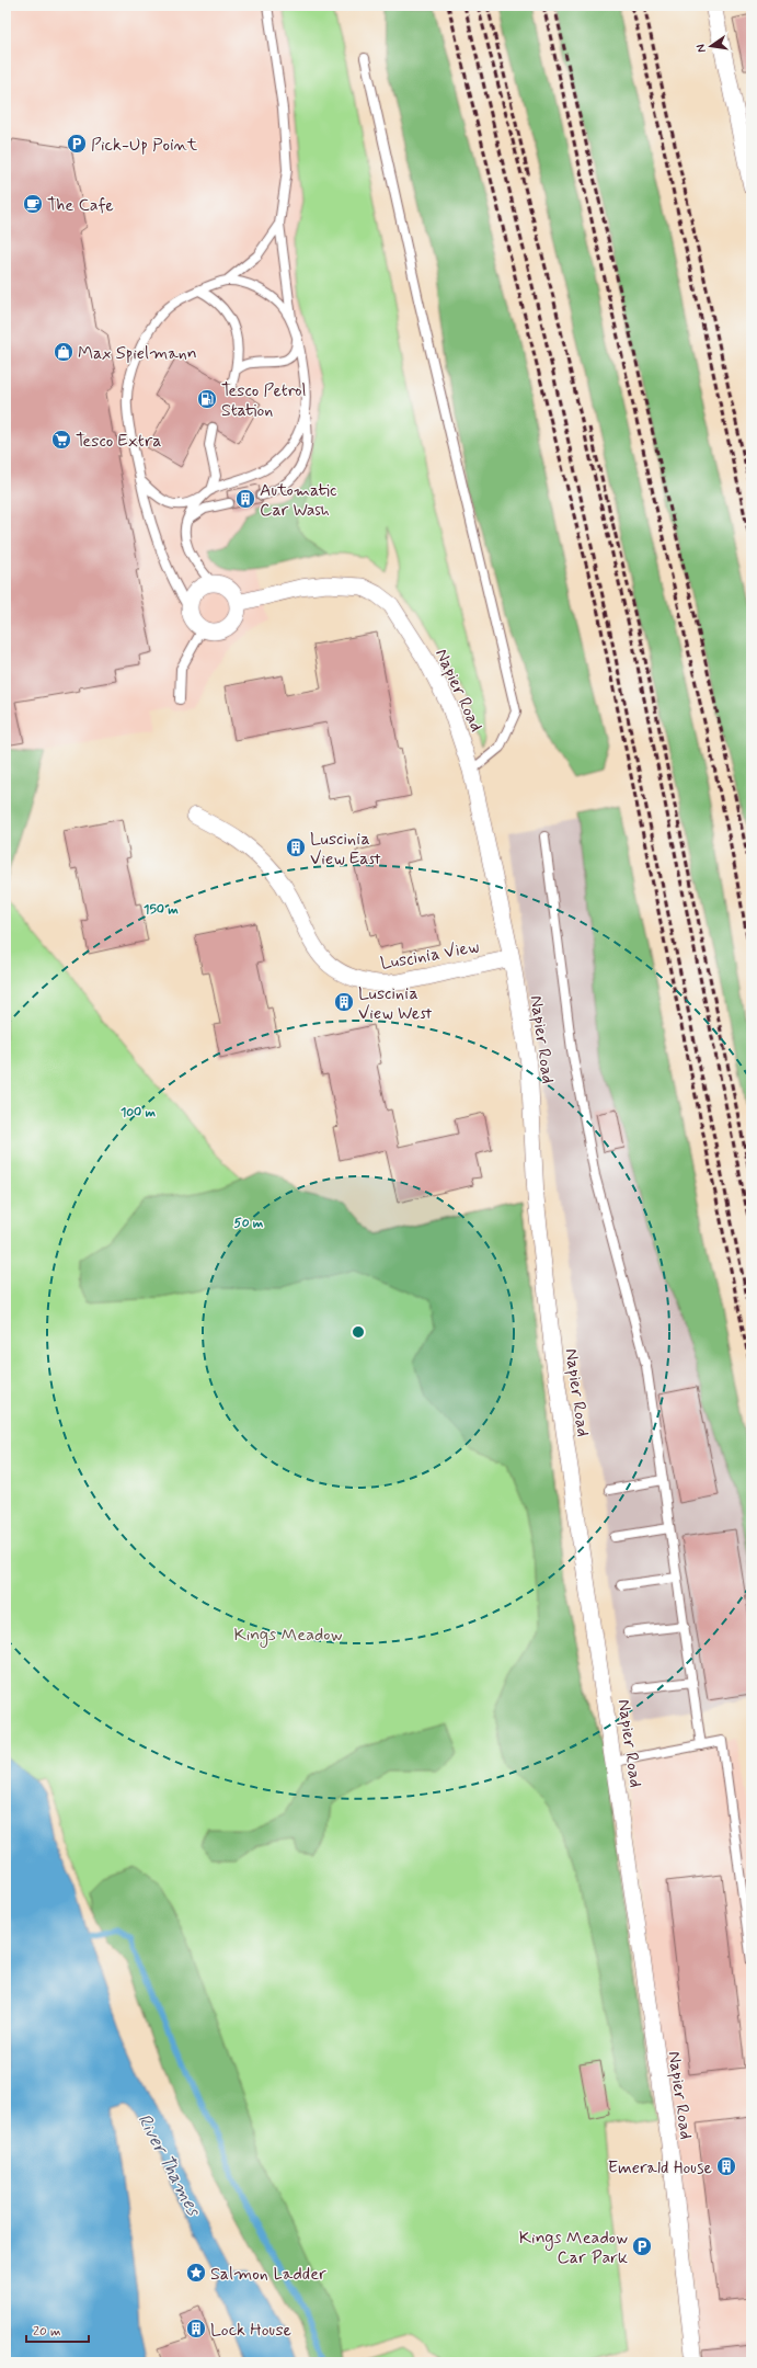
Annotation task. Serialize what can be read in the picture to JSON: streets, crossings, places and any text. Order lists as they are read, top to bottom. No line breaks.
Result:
{"streets":{"street":["Napier Road","Luscinia View"]},"crossings":[["Napier Road","Luscinia View"]],"water":["River Thames"],"parks":["Kings Meadow"],"places":{"parking":["Pick-Up Point","Kings Meadow Car Park"],"cafe":["The Cafe"],"shop":["Max Spielmann"],"fuel station":["Tesco Petrol Station"],"supermarket":["Tesco Extra"],"building":["Automatic Car Wash","Luscinia View East","Luscinia View West","Emerald House","Lock House"],"place":["Salmon Ladder"]},"scale_bar":"20 m","north":"left","rings":["150 m","100 m","50 m"]}
